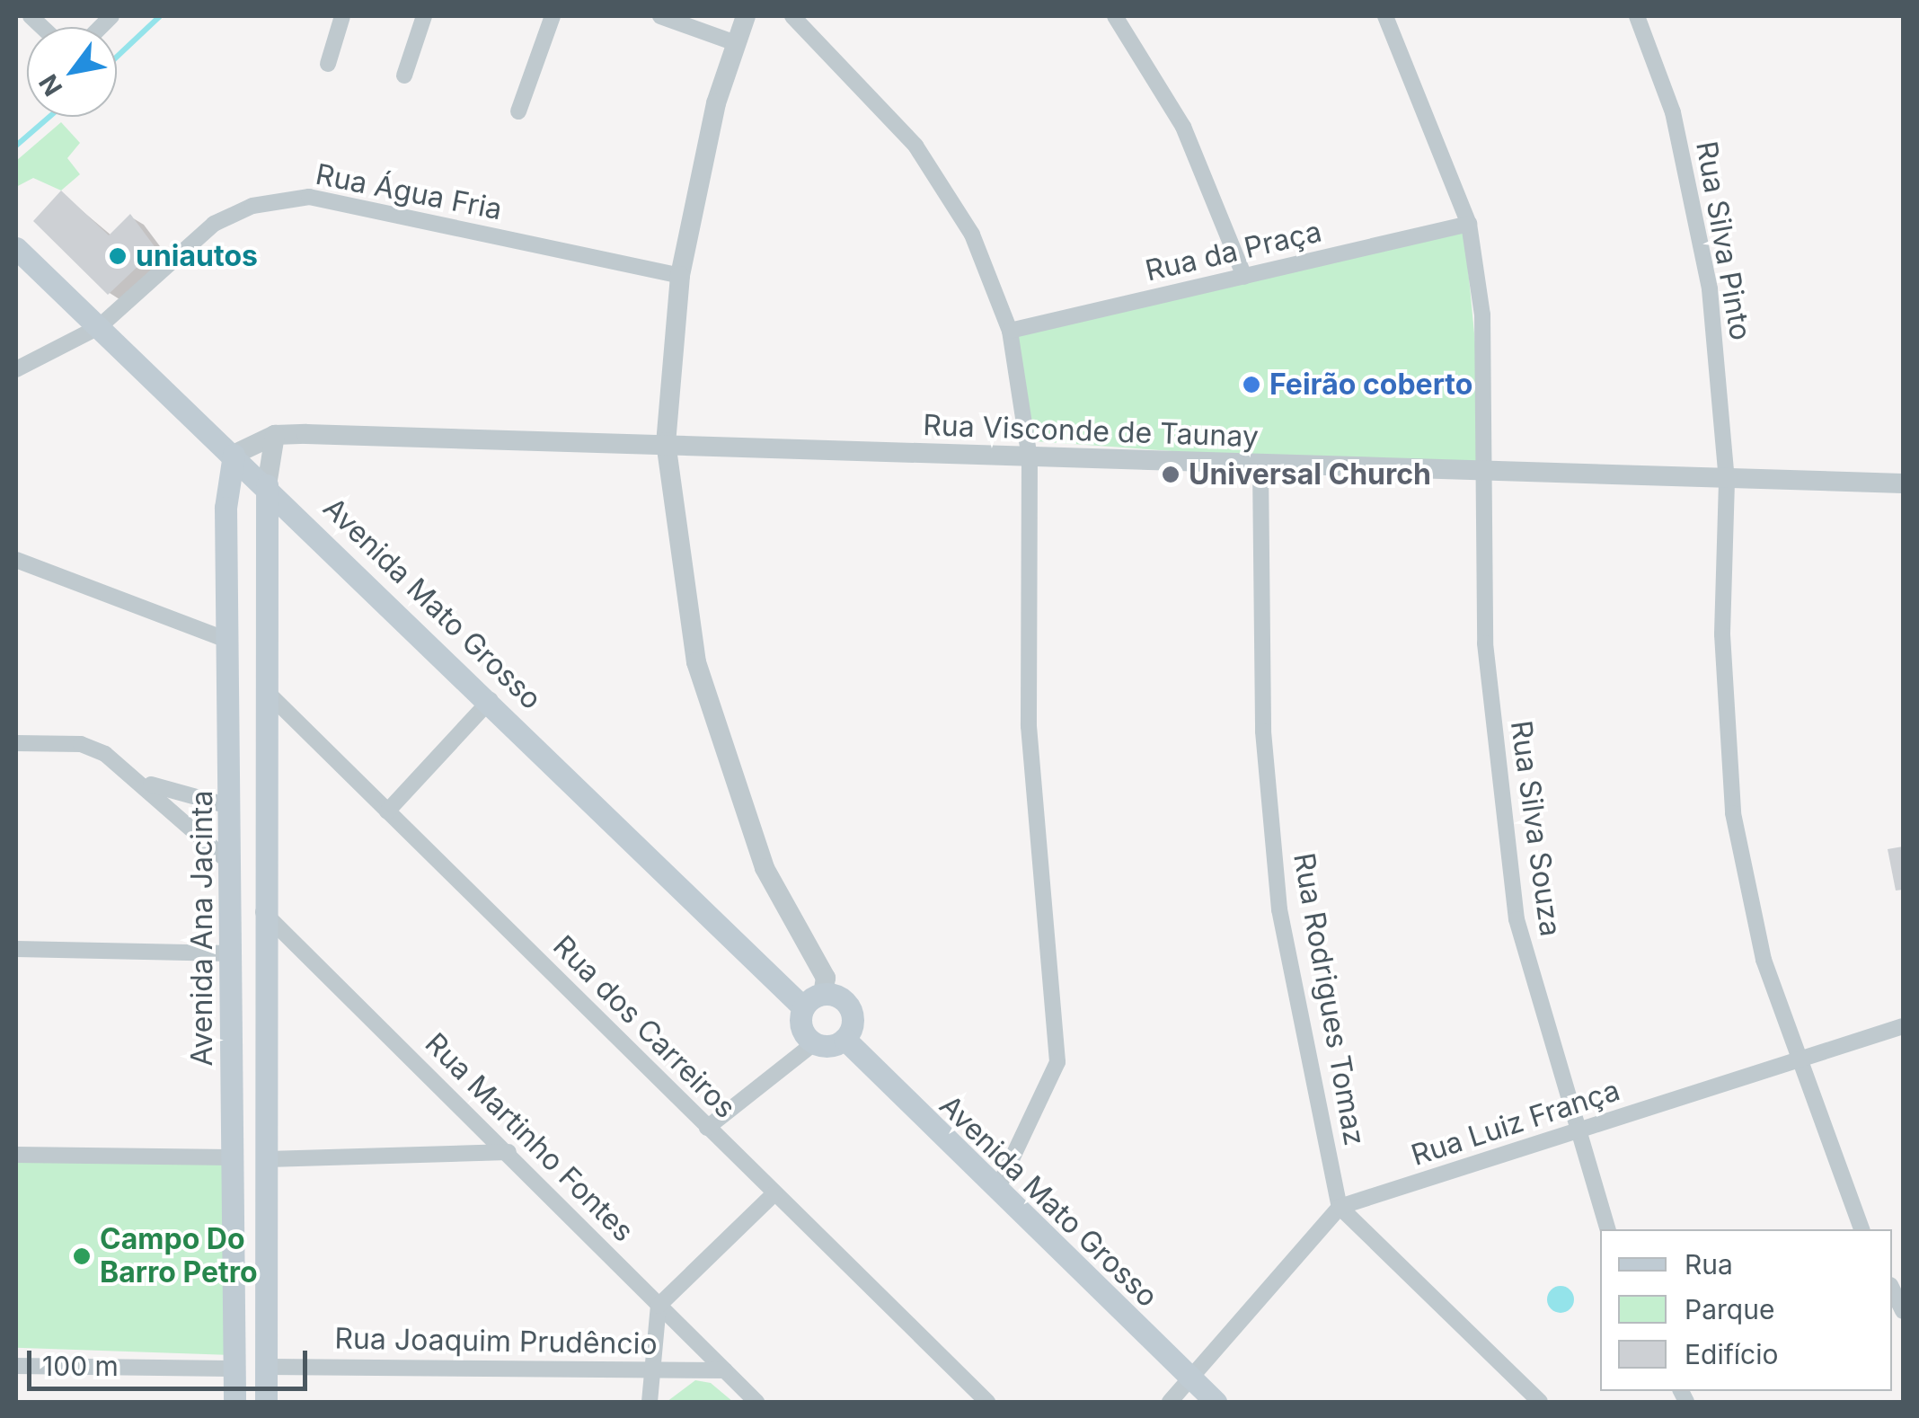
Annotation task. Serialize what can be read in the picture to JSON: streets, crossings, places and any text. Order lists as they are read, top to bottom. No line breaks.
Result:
{"streets":{"main road":["Avenida Mato Grosso","Avenida Ana Jacinta"],"street":["Rua Água Fria","Rua Silva Pinto","Rua da Praça","Rua Visconde de Taunay","Rua Silva Souza","Rua Rodrigues Tomaz","Rua dos Carreiros","Rua Luiz França","Rua Martinho Fontes","Rua Joaquim Prudêncio"]},"crossings":[["Rua Água Fria","Avenida Mato Grosso"],["Rua Silva Pinto","Rua Visconde de Taunay"],["Rua Silva Pinto","Rua Luiz França"],["Rua da Praça","Rua Silva Souza"],["Rua Visconde de Taunay","Avenida Mato Grosso"],["Rua Visconde de Taunay","Rua Silva Souza"],["Rua Visconde de Taunay","Avenida Ana Jacinta"],["Rua Visconde de Taunay","Rua Rodrigues Tomaz"],["Avenida Mato Grosso","Avenida Ana Jacinta"],["Rua Silva Souza","Rua Luiz França"],["Avenida Ana Jacinta","Rua dos Carreiros"],["Avenida Ana Jacinta","Rua Martinho Fontes"],["Avenida Ana Jacinta","Rua Joaquim Prudêncio"],["Rua Rodrigues Tomaz","Rua Luiz França"],["Rua Martinho Fontes","Rua Joaquim Prudêncio"]],"places":["uniautos","Feirão coberto","Universal Church","Campo Do Barro Petro"],"legend":["Rua","Parque","Edifício"],"scale_bar":"100 m","north":"bottom left"}
